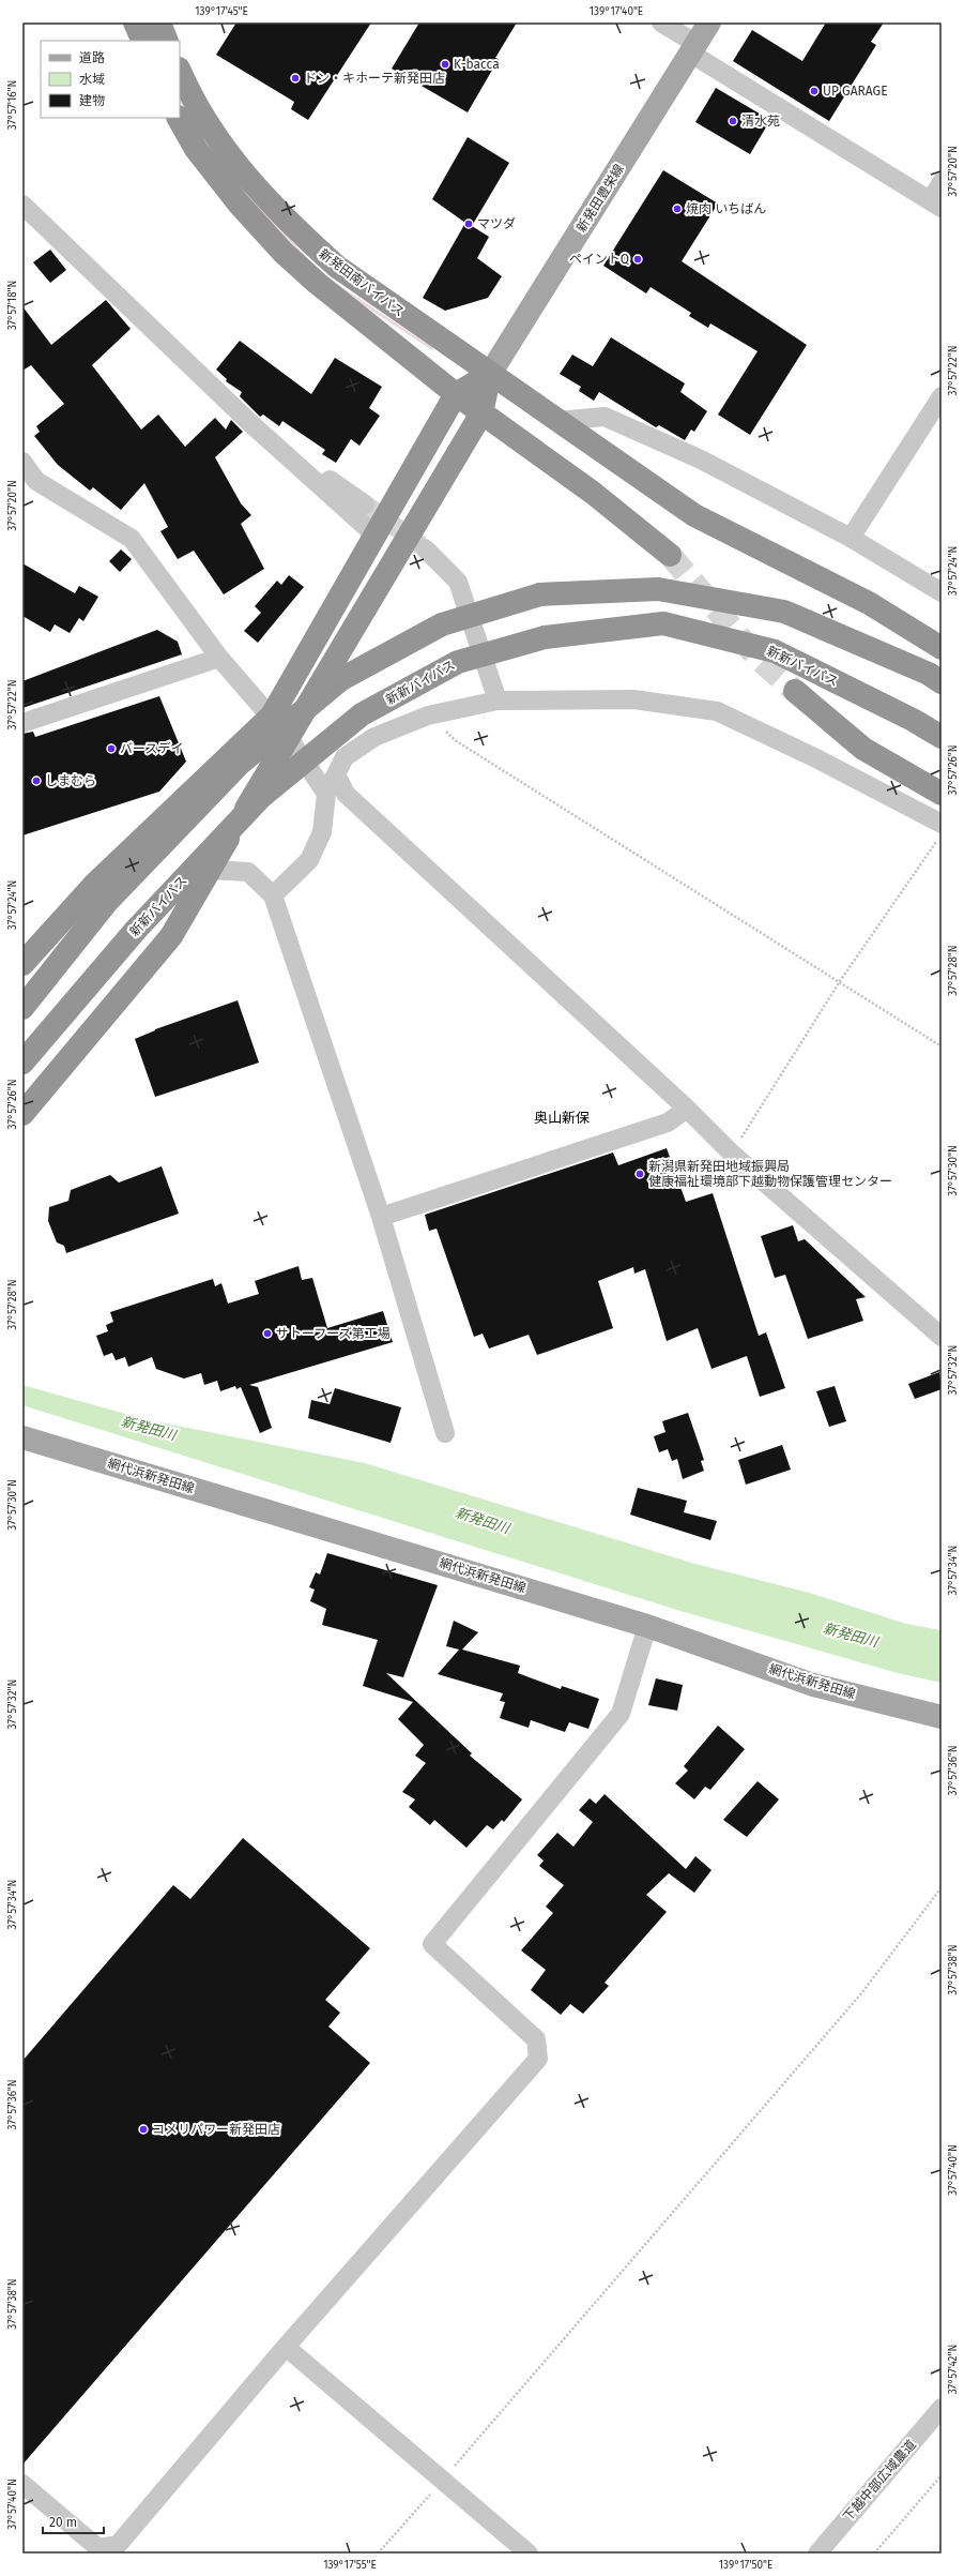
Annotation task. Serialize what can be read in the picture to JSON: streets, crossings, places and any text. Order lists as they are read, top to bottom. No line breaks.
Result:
{"streets":{"highway":["新発田南バイパス","新新バイパス"],"main road":["新発田豊栄線","網代浜新発田線"],"street":["下越中部広域農道"]},"crossings":[["新発田豊栄線","新発田南バイパス"]],"districts":["奥山新保"],"water":["新発田川"],"places":["K-bacca","ドン・キホーテ新発田店","UP GARAGE","清水苑","焼肉 いちばん","マツダ","ペイントQ","バースデイ","しまむら","新潟県新発田地域振興局 健康福祉環境部下越動物保護管理センター","サトーフーズ第工場","コメリパワー新発田店"],"legend":["道路","水域","建物"],"scale_bar":"20 m","coordinates":["139°17'45\"E","139°17'40\"E","37°57'16\"N","37°57'20\"N","37°57'18\"N","37°57'22\"N","37°57'24\"N","37°57'26\"N","37°57'28\"N","37°57'30\"N","37°57'32\"N","37°57'34\"N","37°57'36\"N","37°57'38\"N","37°57'40\"N","37°57'42\"N","139°17'55\"E","139°17'50\"E"]}
